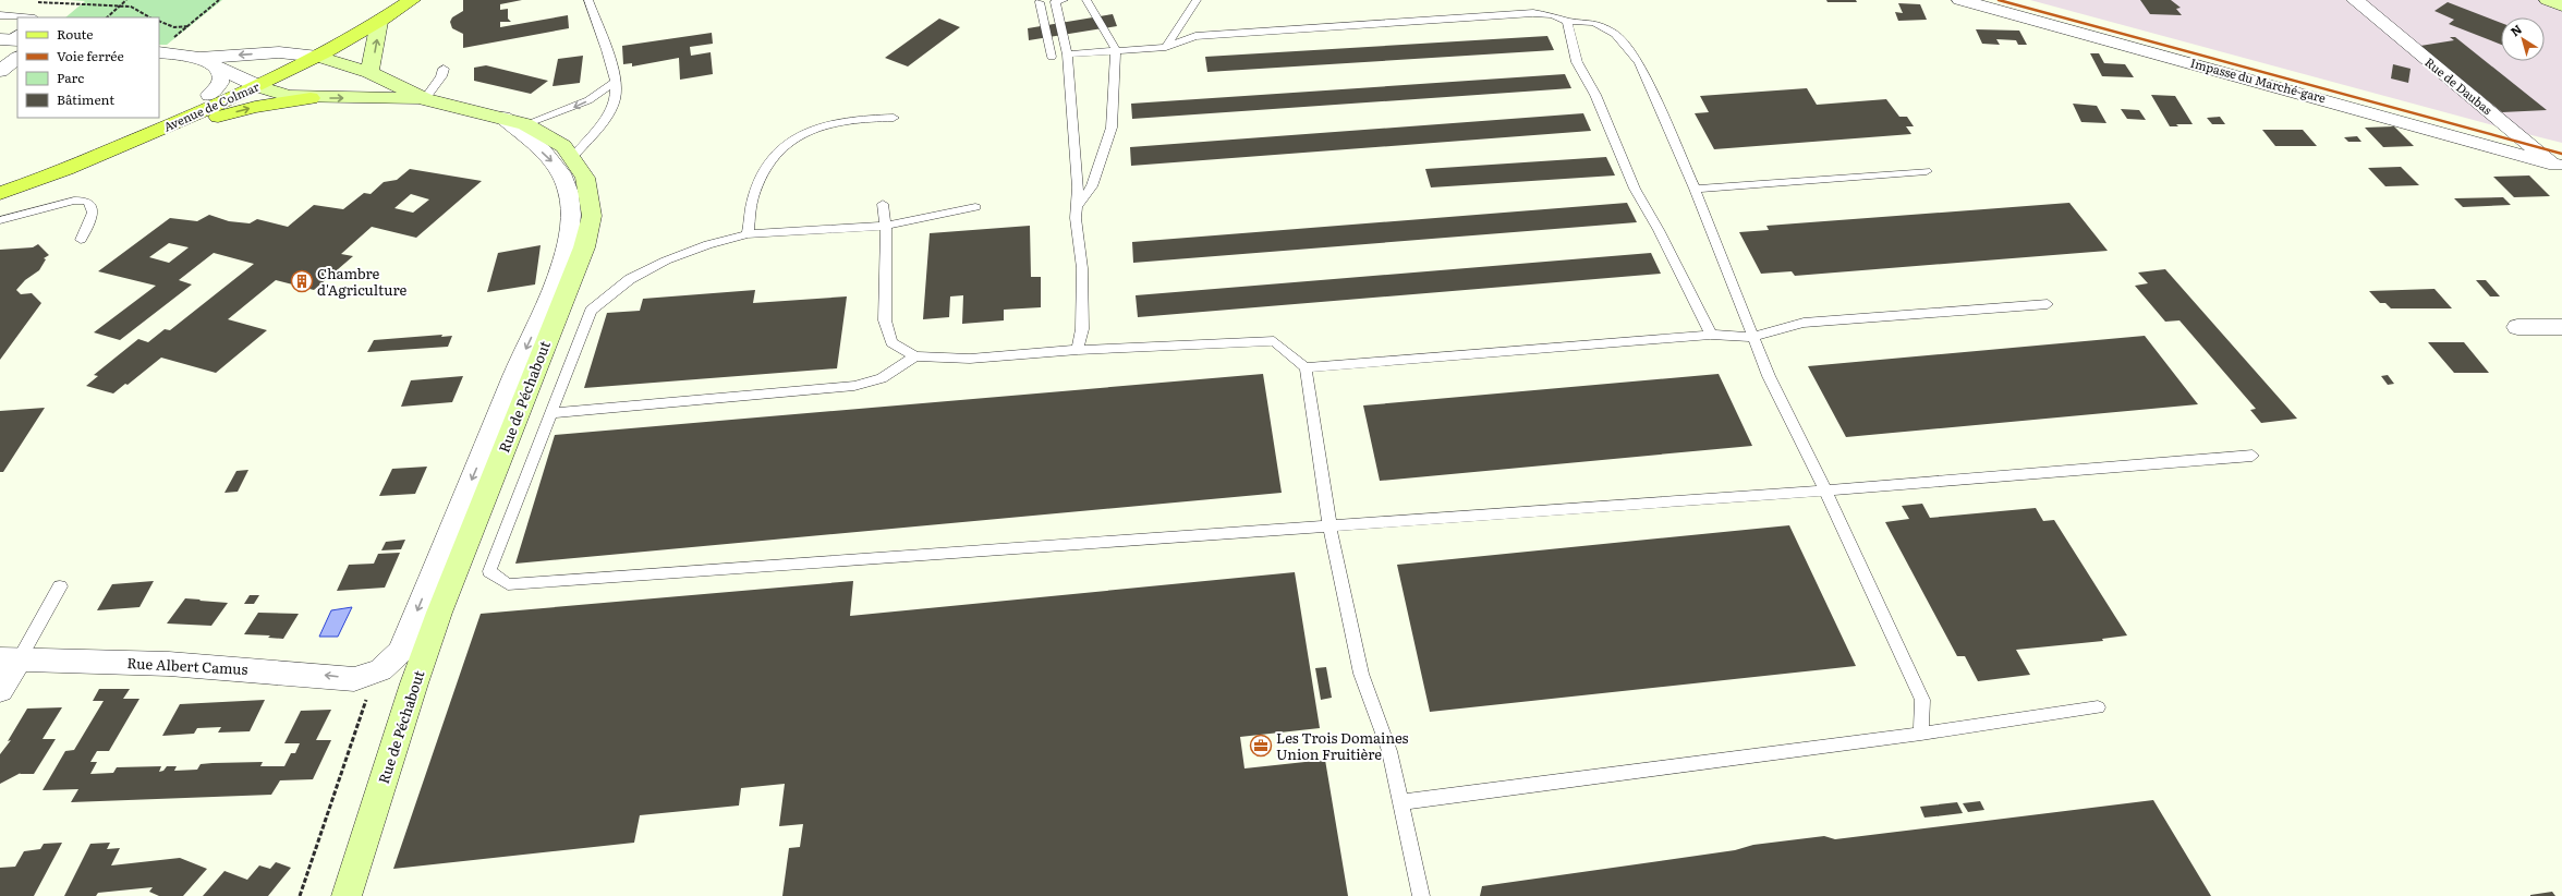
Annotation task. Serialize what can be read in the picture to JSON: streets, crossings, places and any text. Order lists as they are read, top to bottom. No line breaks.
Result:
{"streets":{"main road":["Avenue de Colmar"],"street":["Impasse du Marché-gare","Rue de Daubas","Rue de Péchabout","Rue Albert Camus"]},"crossings":[["Impasse du Marché-gare","Rue de Daubas"],["Avenue de Colmar","Rue de Péchabout"]],"one_way":["Rue Albert Camus"],"places":{"building":["Chambre d'Agriculture"],"office":["Les Trois Domaines Union Fruitière"]},"legend":["Route","Voie ferrée","Parc","Bâtiment"],"north":"top left"}
